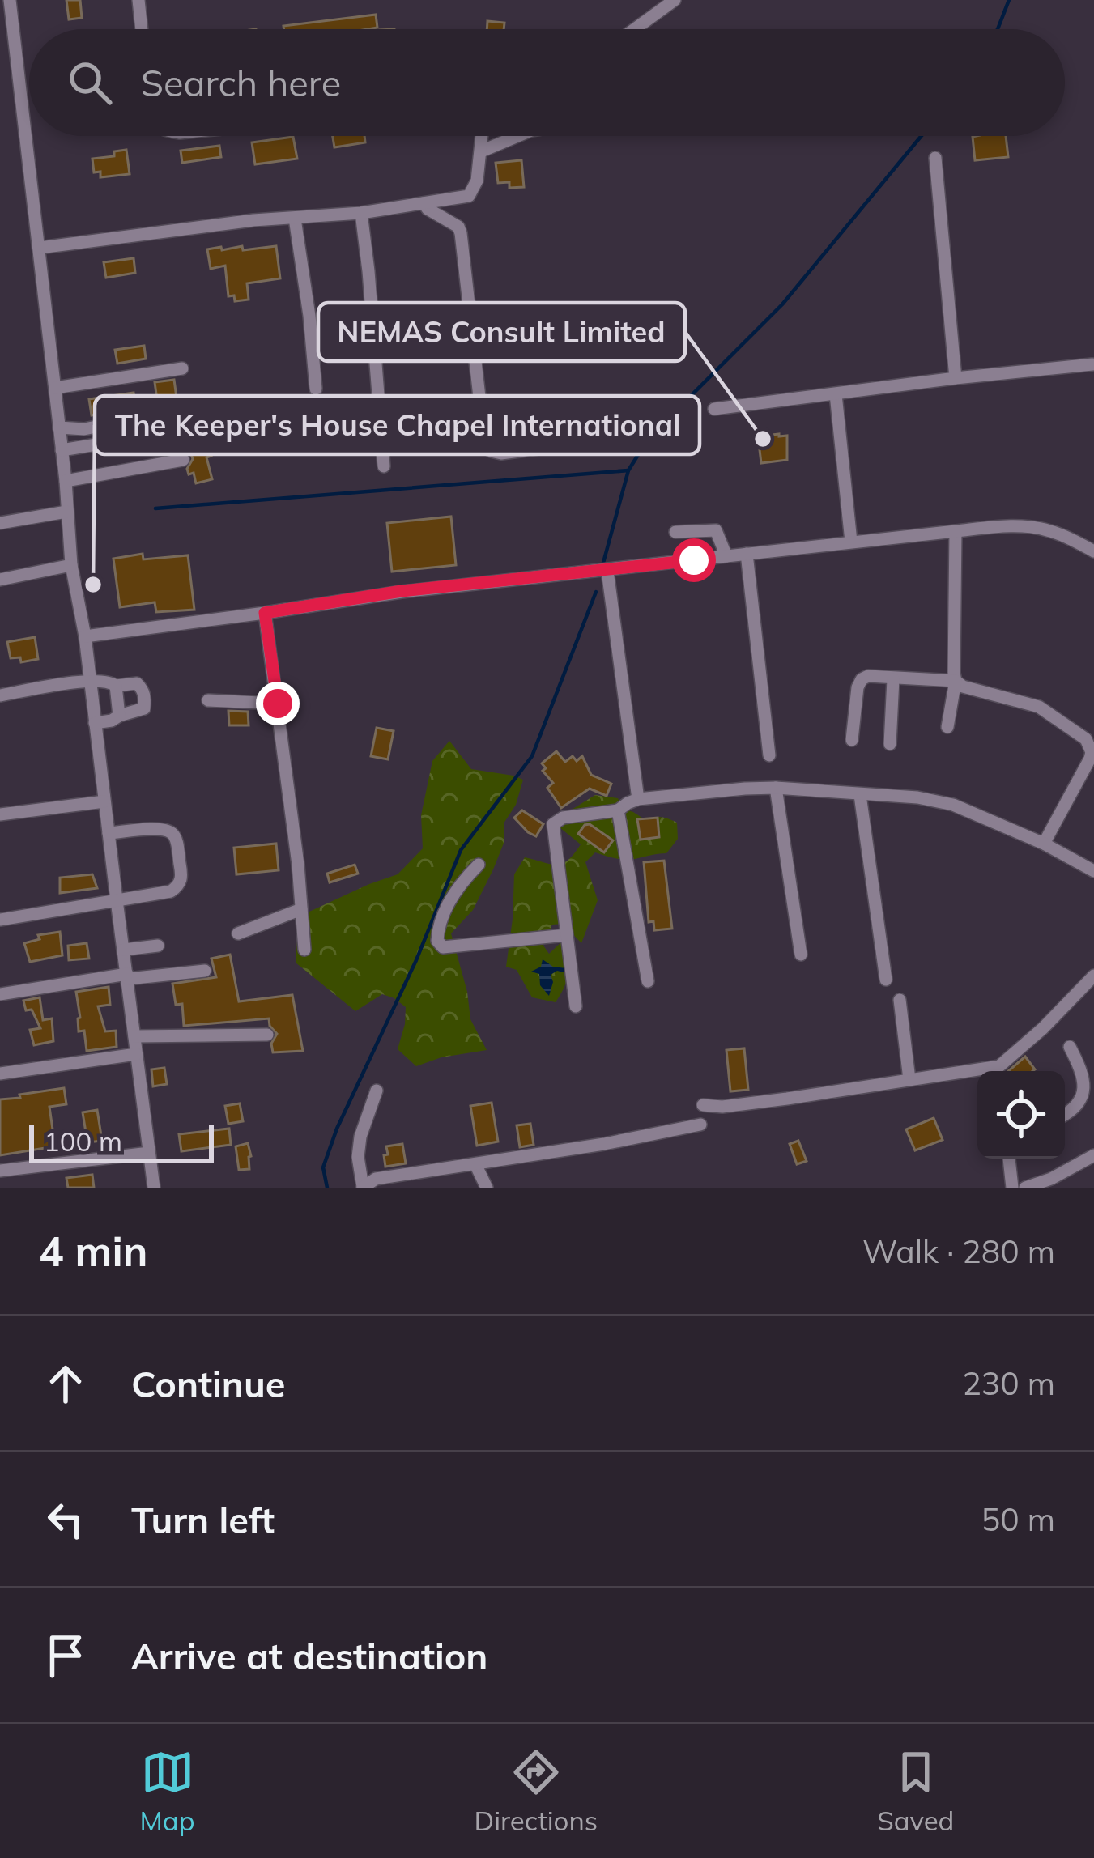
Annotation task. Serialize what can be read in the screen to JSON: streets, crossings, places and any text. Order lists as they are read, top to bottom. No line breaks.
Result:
{"places":["NEMAS Consult Limited","The Keeper's House Chapel International"],"scale_bar":"100 m","page":{"search":"Search here","scale":"100 m","heading":["4 min","Walk · 280 m"],"list":[["Continue","230 m"],["Turn left","50 m"],"Arrive at destination"],"nav":["Map","Directions","Saved"]}}
